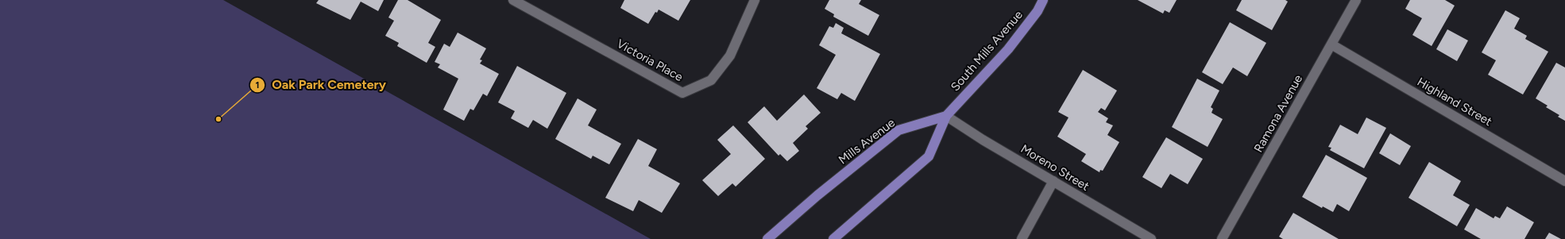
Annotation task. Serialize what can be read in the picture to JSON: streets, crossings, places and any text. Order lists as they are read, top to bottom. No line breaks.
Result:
{"streets":{"main road":["South Mills Avenue","Mills Avenue"],"street":["Victoria Place","Highland Street","Ramona Avenue","Moreno Street"]},"crossings":[["South Mills Avenue","Mills Avenue"],["South Mills Avenue","Moreno Street"],["Highland Street","Ramona Avenue"],["Mills Avenue","Moreno Street"]],"places":["Oak Park Cemetery"]}
